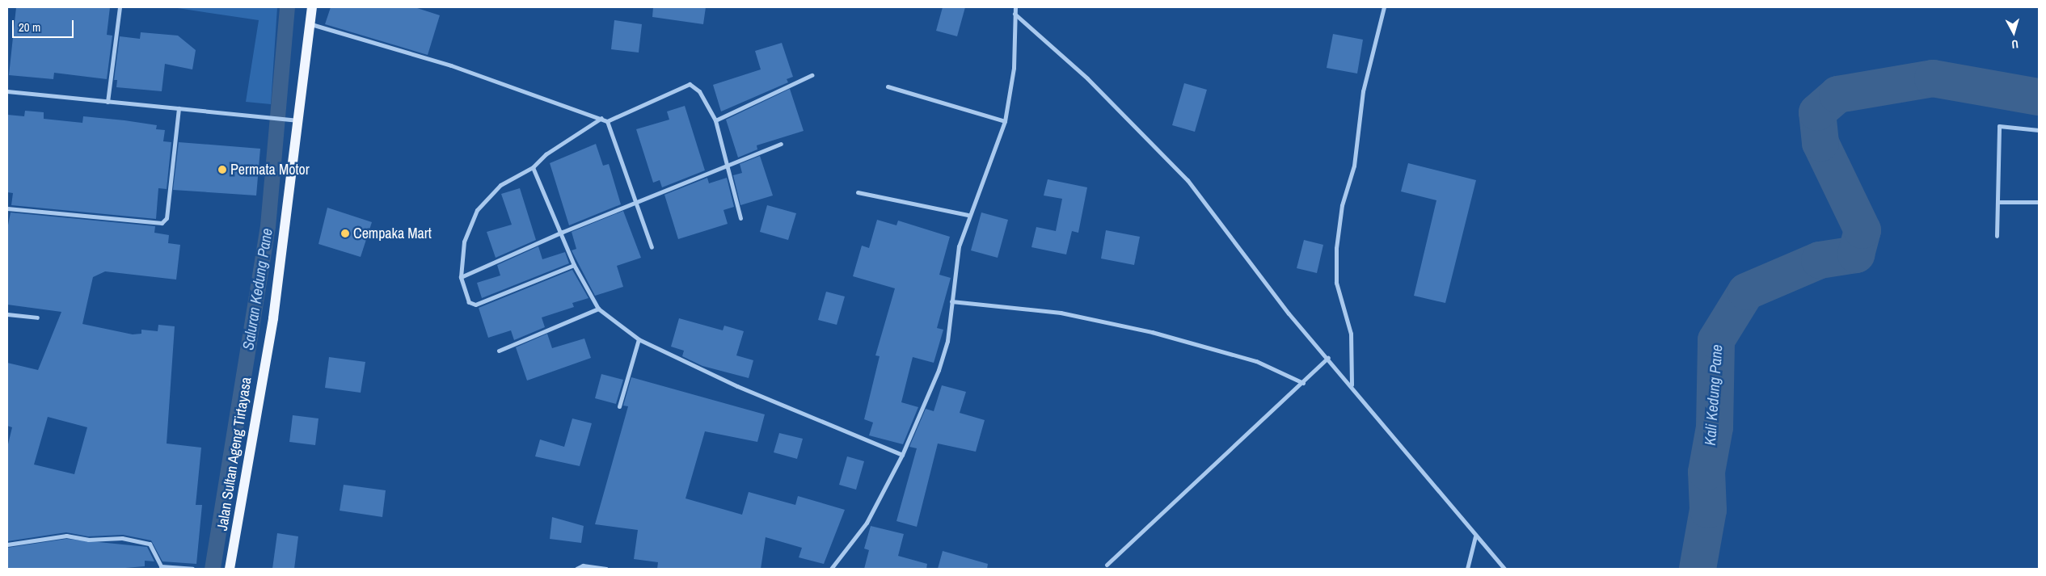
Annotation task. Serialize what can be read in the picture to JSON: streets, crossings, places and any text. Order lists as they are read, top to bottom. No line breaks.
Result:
{"streets":{"main road":["Jalan Sultan Ageng Tirtayasa"]},"water":["Saluran Kedung Pane","Kali Kedung Pane"],"places":["Permata Motor","Cempaka Mart"],"scale_bar":"20 m","north":"bottom"}
